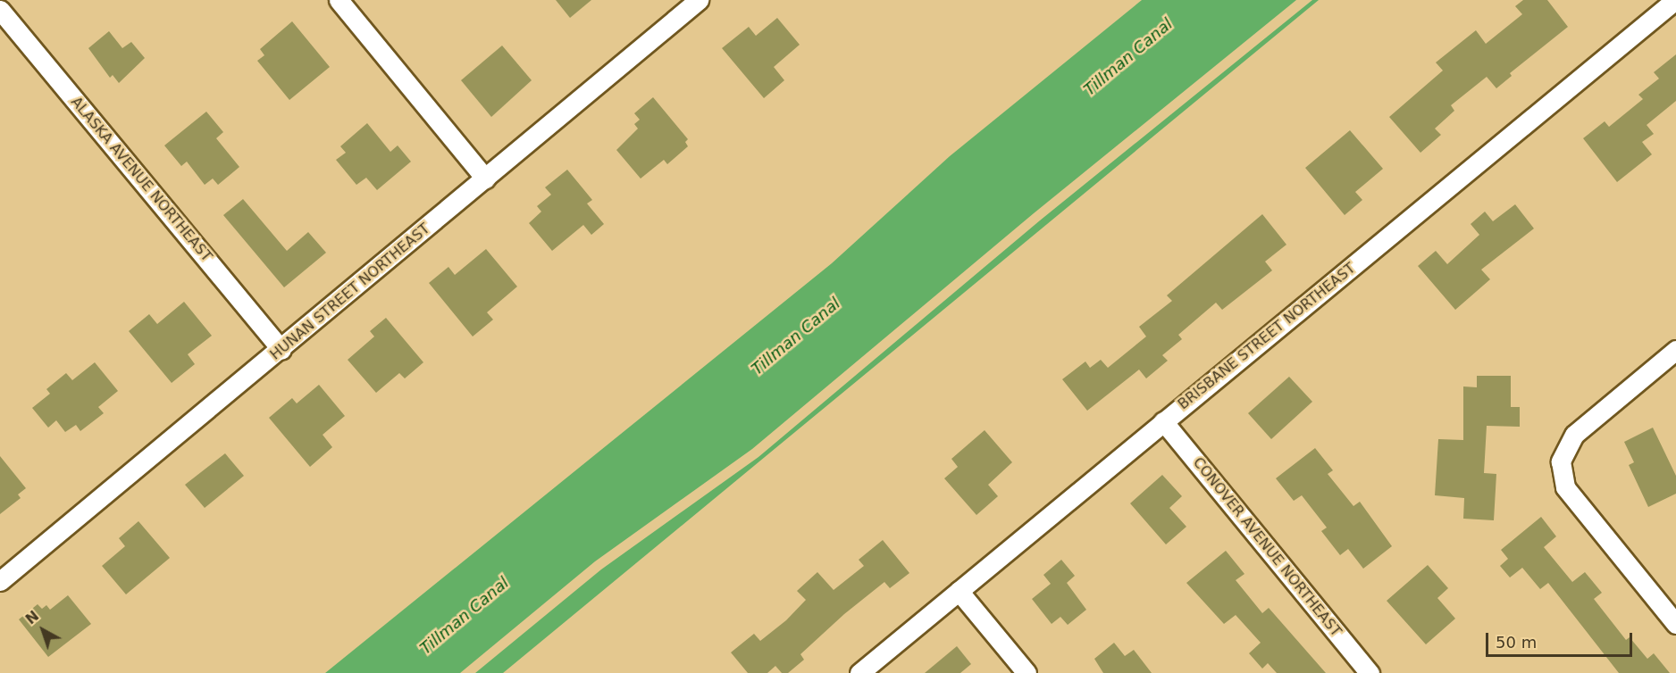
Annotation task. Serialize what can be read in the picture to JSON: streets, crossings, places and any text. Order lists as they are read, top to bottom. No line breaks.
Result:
{"streets":{"street":["ALASKA AVENUE NORTHEAST","HUNAN STREET NORTHEAST","BRISBANE STREET NORTHEAST","CONOVER AVENUE NORTHEAST"]},"crossings":[["ALASKA AVENUE NORTHEAST","HUNAN STREET NORTHEAST"],["BRISBANE STREET NORTHEAST","CONOVER AVENUE NORTHEAST"]],"water":["Tillman Canal"],"scale_bar":"50 m","north":"top left"}
